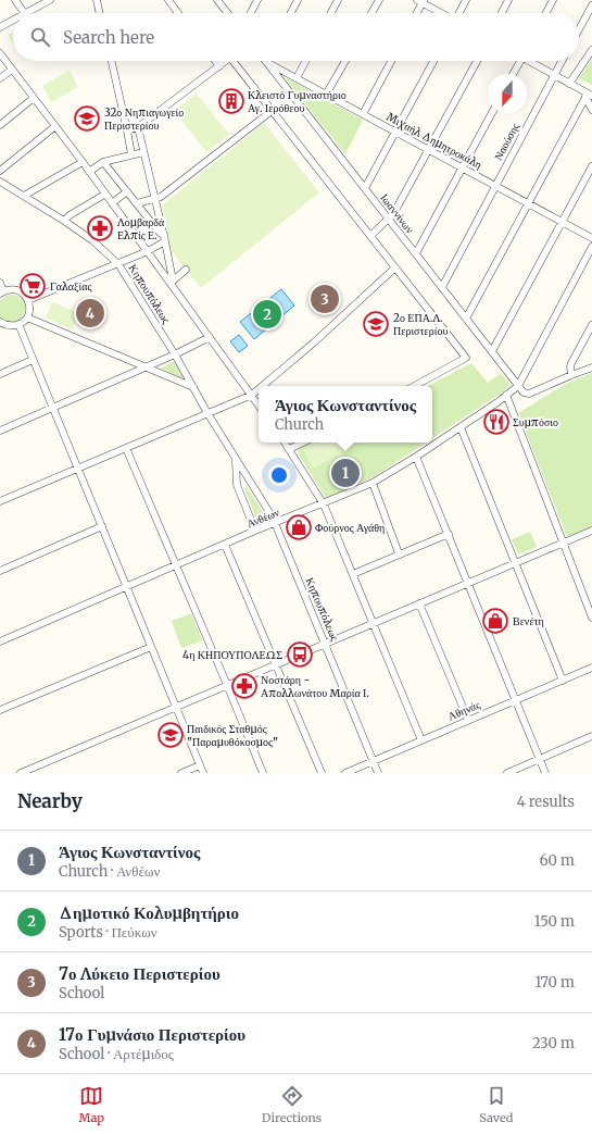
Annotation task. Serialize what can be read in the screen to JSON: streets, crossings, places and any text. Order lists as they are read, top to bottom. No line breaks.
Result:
{"streets":{"street":["Μιχαήλ Δημητροκάλη","Ναούσης","Ιωαννίνων","Κηπουπόλεως","Ανθέων","Αθηνάς"]},"crossings":[["Μιχαήλ Δημητροκάλη","Ναούσης"],["Μιχαήλ Δημητροκάλη","Ιωαννίνων"],["Ναούσης","Ιωαννίνων"],["Ιωαννίνων","Ανθέων"],["Κηπουπόλεως","Ανθέων"],["Κηπουπόλεως","Αθηνάς"]],"places":{"building":["Κλειστό Γυμναστήριο Αγ. Ιερόθεου"],"school or university":["32ο Νηπιαγωγείο Περιστερίου","2ο ΕΠΑ.Λ. Περιστερίου","Παιδικός Σταθμός \"Παραμυθόκοσμος\""],"pharmacy":["Λομβαρδά Ελπίς Ε.","Νοστάρη - Απολλωνάτου Μαρία Ι."],"supermarket":["Γαλαξίας"],"restaurant":["Συμπόσιο"],"shop":["Φούρνος Αγάθη","Βενέτη"],"bus stop":["4η ΚΗΠΟΥΠΟΛΕΩΣ"]},"north":"bottom","page":{"search":"Search here","pins":["3","4","2","1"],"popup":["Άγιος Κωνσταντίνος","Church"],"heading":["Nearby","4 results"],"list":[{"mark":"1","name":"Άγιος Κωνσταντίνος","note":"Church · Ανθέων","value":"60 m"},{"mark":"2","name":"Δημοτικό Κολυμβητήριο","note":"Sports · Πεύκων","value":"150 m"},{"mark":"3","name":"7ο Λύκειο Περιστερίου","note":"School","value":"170 m"},{"mark":"4","name":"17ο Γυμνάσιο Περιστερίου","note":"School · Αρτέμιδος","value":"230 m"}],"nav":["Map","Directions","Saved"]}}
